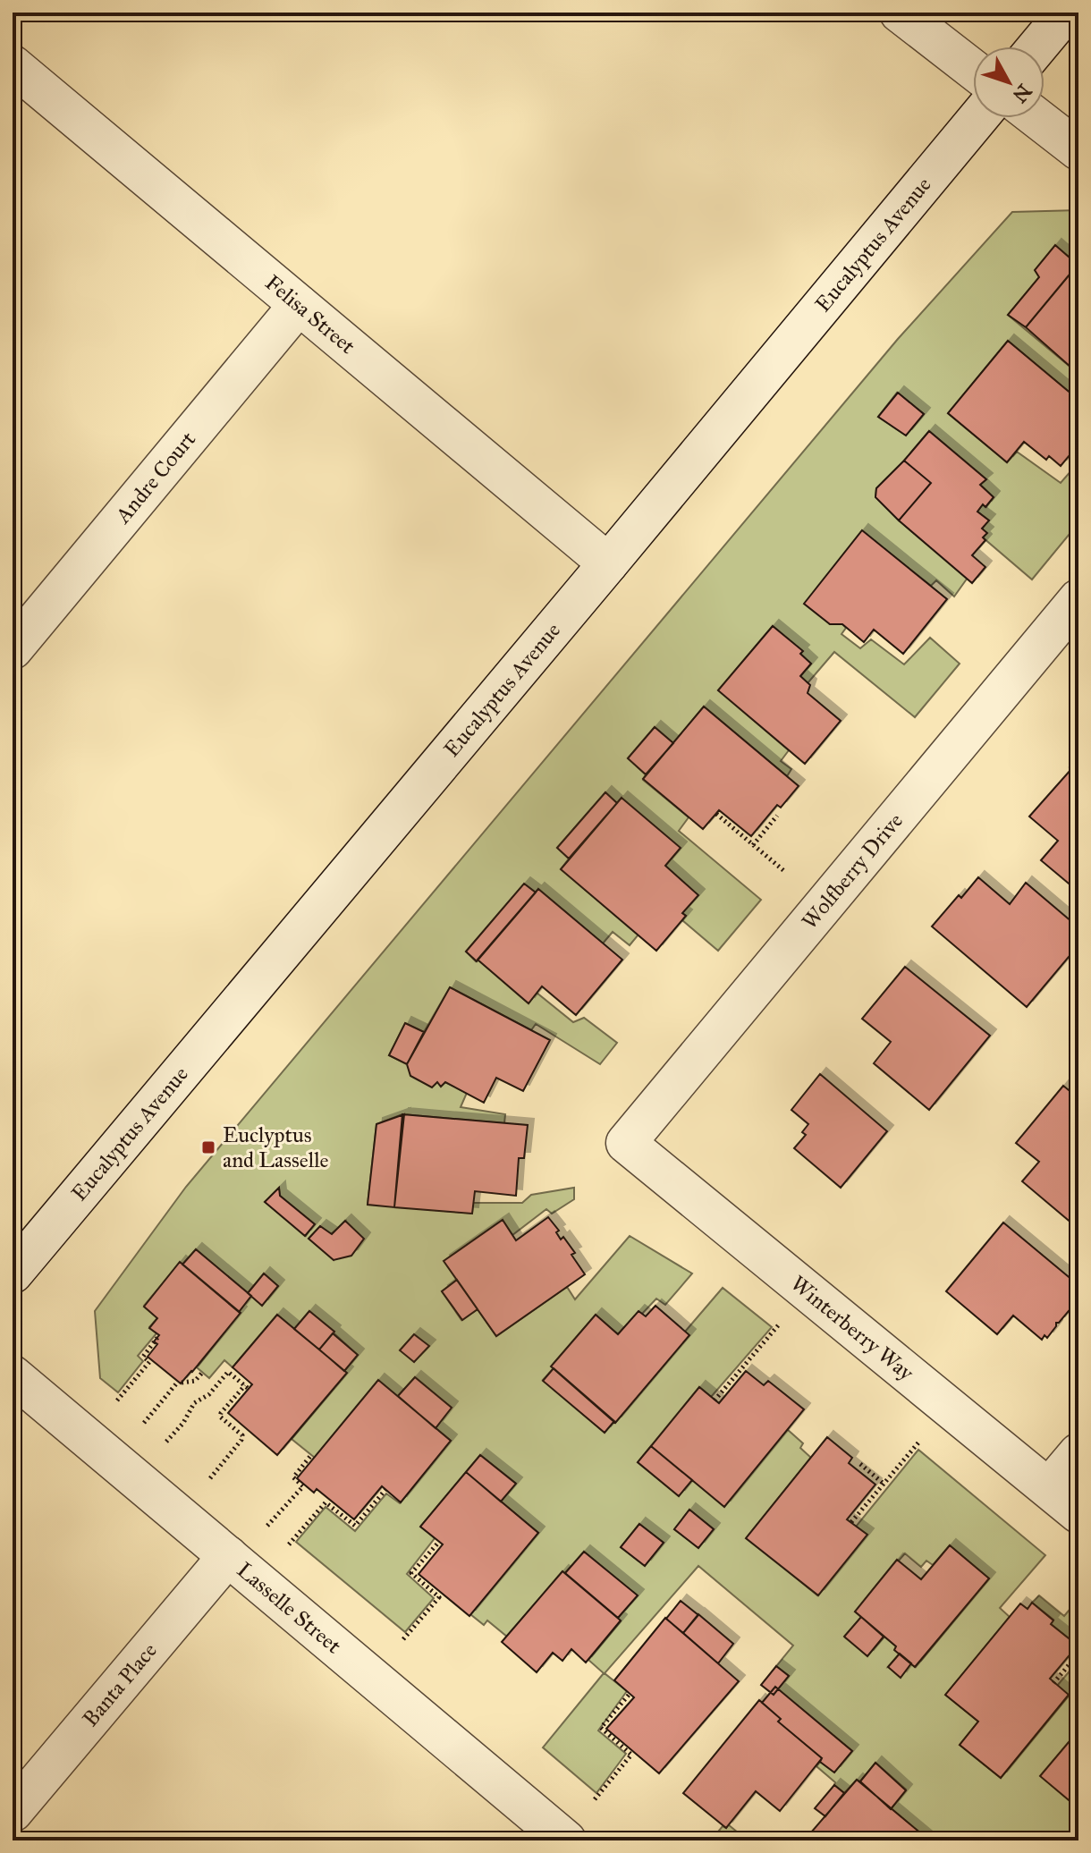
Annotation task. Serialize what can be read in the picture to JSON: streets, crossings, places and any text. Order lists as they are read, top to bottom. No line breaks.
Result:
{"streets":{"street":["Eucalyptus Avenue","Felisa Street","Andre Court","Wolfberry Drive","Winterberry Way","Lasselle Street","Banta Place"]},"crossings":[["Eucalyptus Avenue","Felisa Street"],["Felisa Street","Andre Court"],["Wolfberry Drive","Winterberry Way"],["Lasselle Street","Banta Place"]],"places":{"transit":["Euclyptus and Lasselle"]},"north":"bottom right"}
